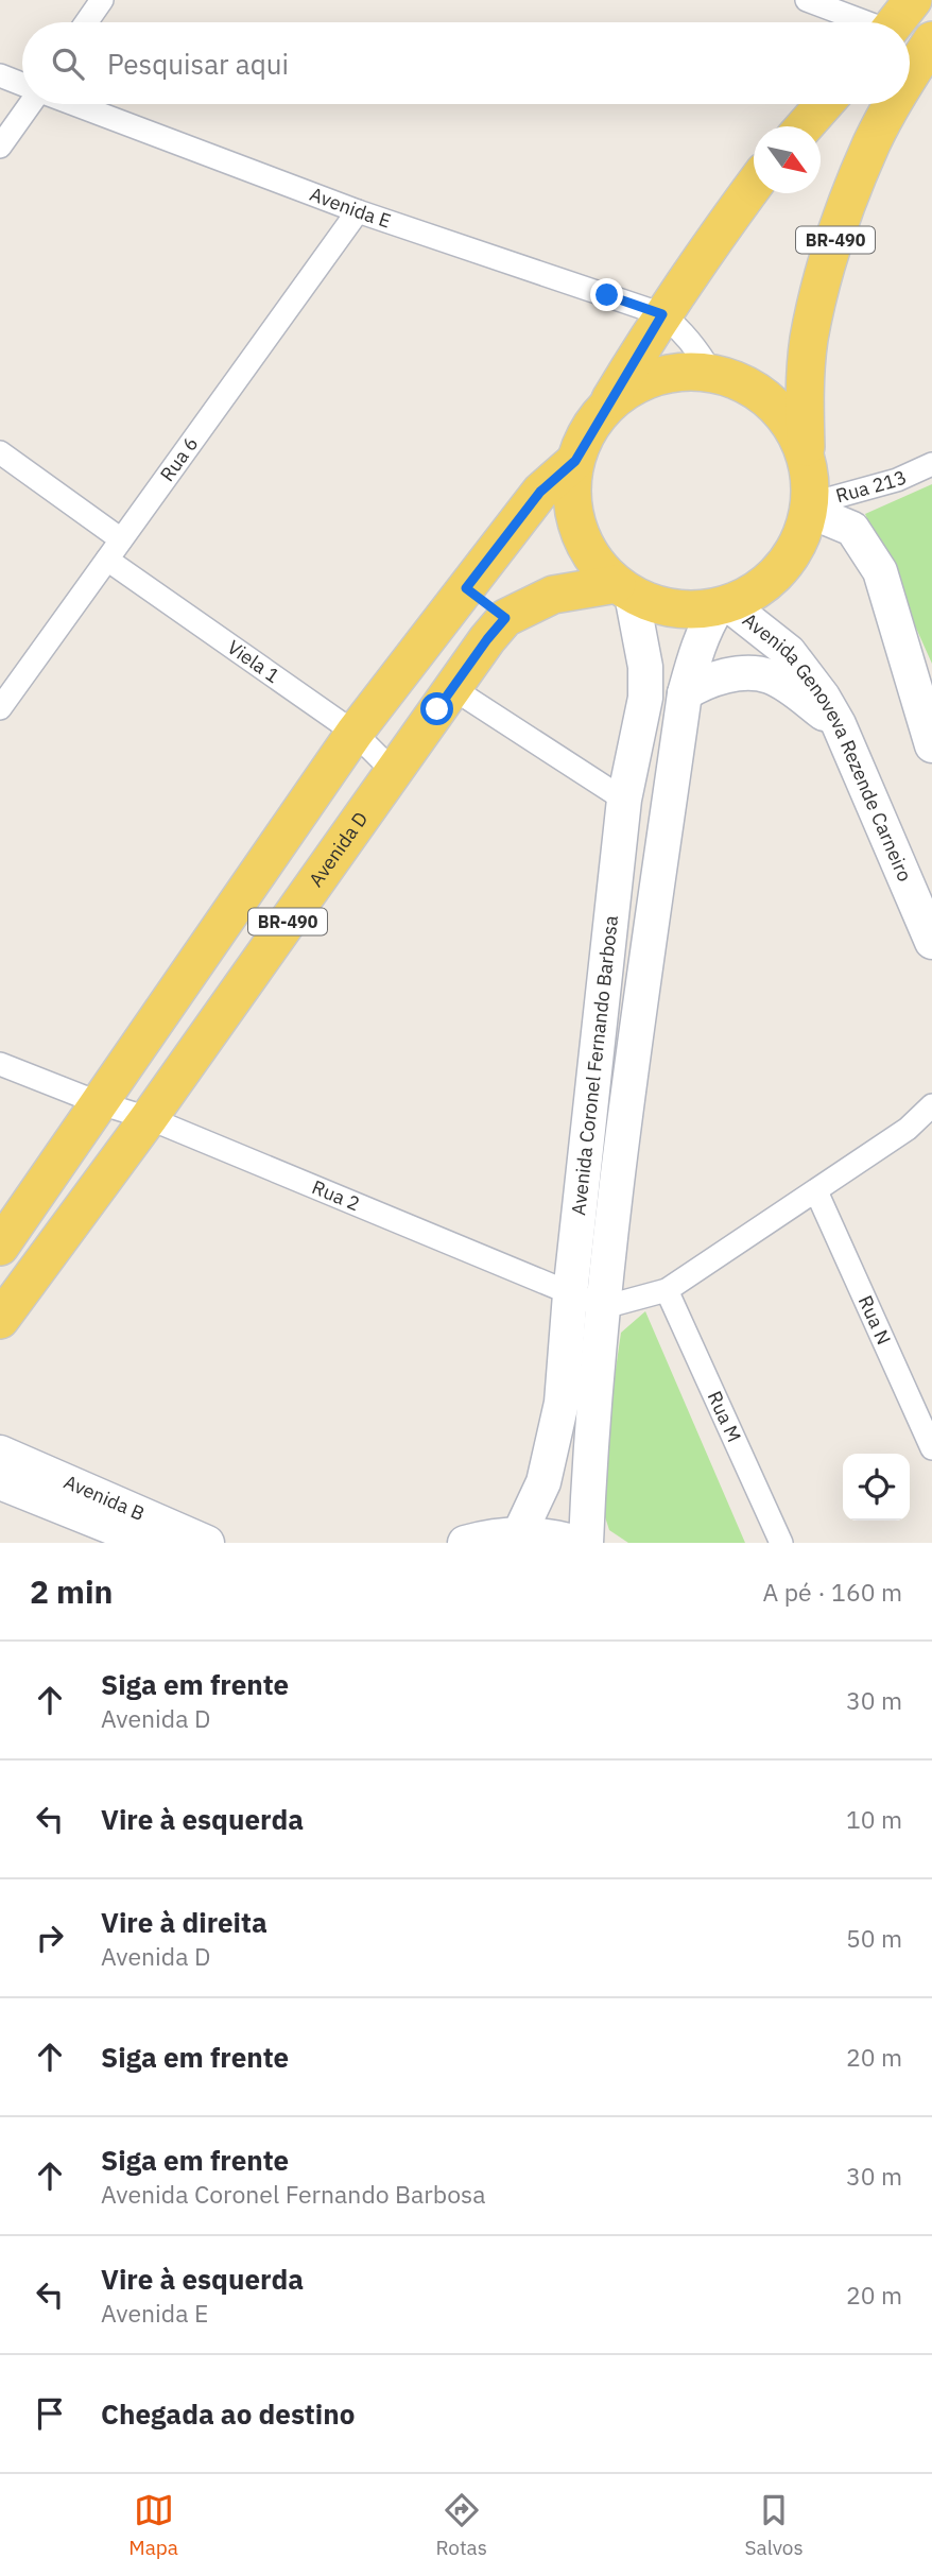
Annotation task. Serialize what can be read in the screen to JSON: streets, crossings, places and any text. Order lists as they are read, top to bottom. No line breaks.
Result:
{"streets":{"main road":["BR-490","Avenida D"],"street":["Avenida E","Rua 6","Rua 213","Viela 1","Avenida Genoveva Rezende Carneiro","Avenida Coronel Fernando Barbosa","Rua 2","Rua N","Rua M","Avenida B"]},"crossings":[["Avenida E","BR-490"],["Avenida E","Rua 6"],["BR-490","Rua 213"],["BR-490","Viela 1"],["BR-490","Avenida Genoveva Rezende Carneiro"],["BR-490","Avenida D"],["BR-490","Avenida Coronel Fernando Barbosa"],["BR-490","Rua 2"],["Rua 6","Viela 1"],["Rua 213","Avenida Genoveva Rezende Carneiro"],["Rua 213","Avenida D"],["Rua 213","Avenida Coronel Fernando Barbosa"],["Viela 1","Avenida D"],["Avenida Genoveva Rezende Carneiro","Avenida D"],["Avenida Genoveva Rezende Carneiro","Avenida Coronel Fernando Barbosa"],["Avenida D","Avenida Coronel Fernando Barbosa"],["Avenida D","Rua 2"],["Avenida Coronel Fernando Barbosa","Rua 2"]],"north":"bottom right","page":{"search":"Pesquisar aqui","heading":["2 min","A pé · 160 m"],"list":[["Siga em frente","Avenida D","30 m"],["Vire à esquerda","10 m"],["Vire à direita","Avenida D","50 m"],["Siga em frente","20 m"],["Siga em frente","Avenida Coronel Fernando Barbosa","30 m"],["Vire à esquerda","Avenida E","20 m"],"Chegada ao destino"],"nav":["Mapa","Rotas","Salvos"]}}
